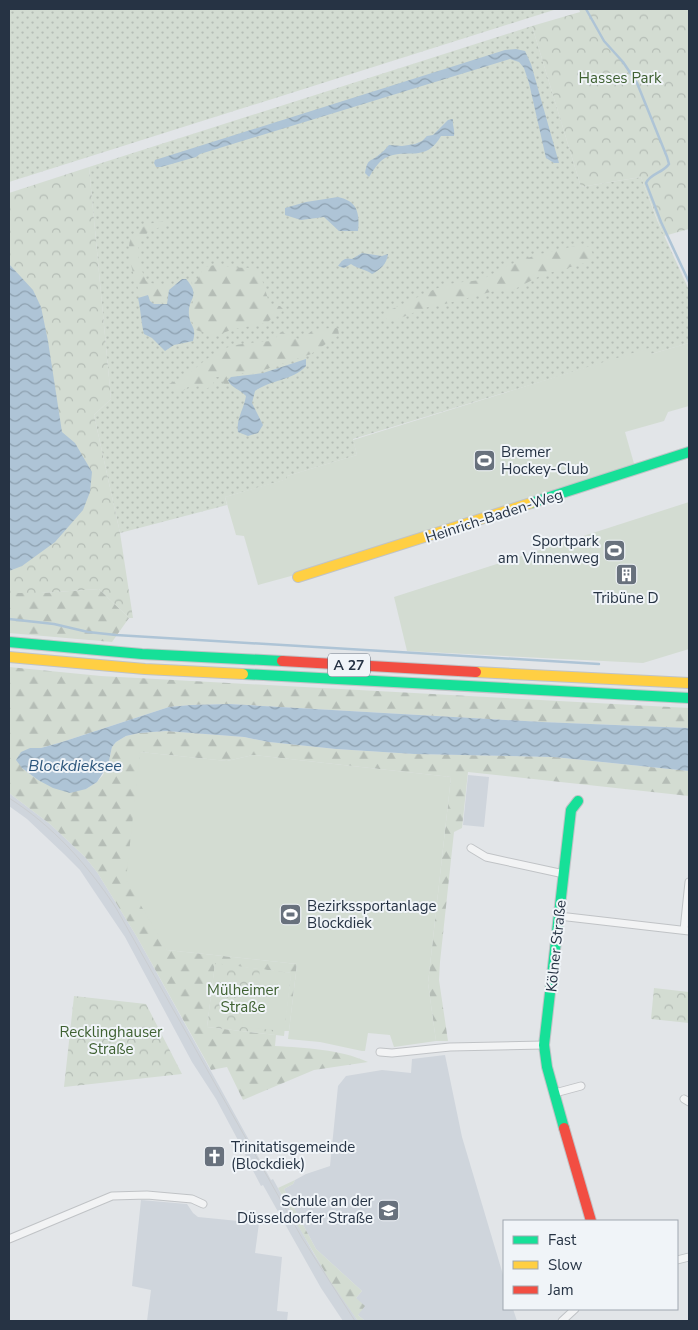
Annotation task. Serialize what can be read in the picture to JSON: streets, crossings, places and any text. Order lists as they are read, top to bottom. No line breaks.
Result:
{"streets":{"main road":["Heinrich-Baden-Weg","A 27","Kölner Straße"]},"water":["Blockdieksee"],"parks":["Hasses Park","Mülheimer Straße","Recklinghauser Straße"],"places":{"sports":["Bremer Hockey-Club","Sportpark am Vinnenweg","Bezirkssportanlage Blockdiek"],"building":["Tribüne D"],"church":["Trinitatisgemeinde (Blockdiek)"],"school or university":["Schule an der Düsseldorfer Straße"]},"legend":["Fast","Slow","Jam"]}
